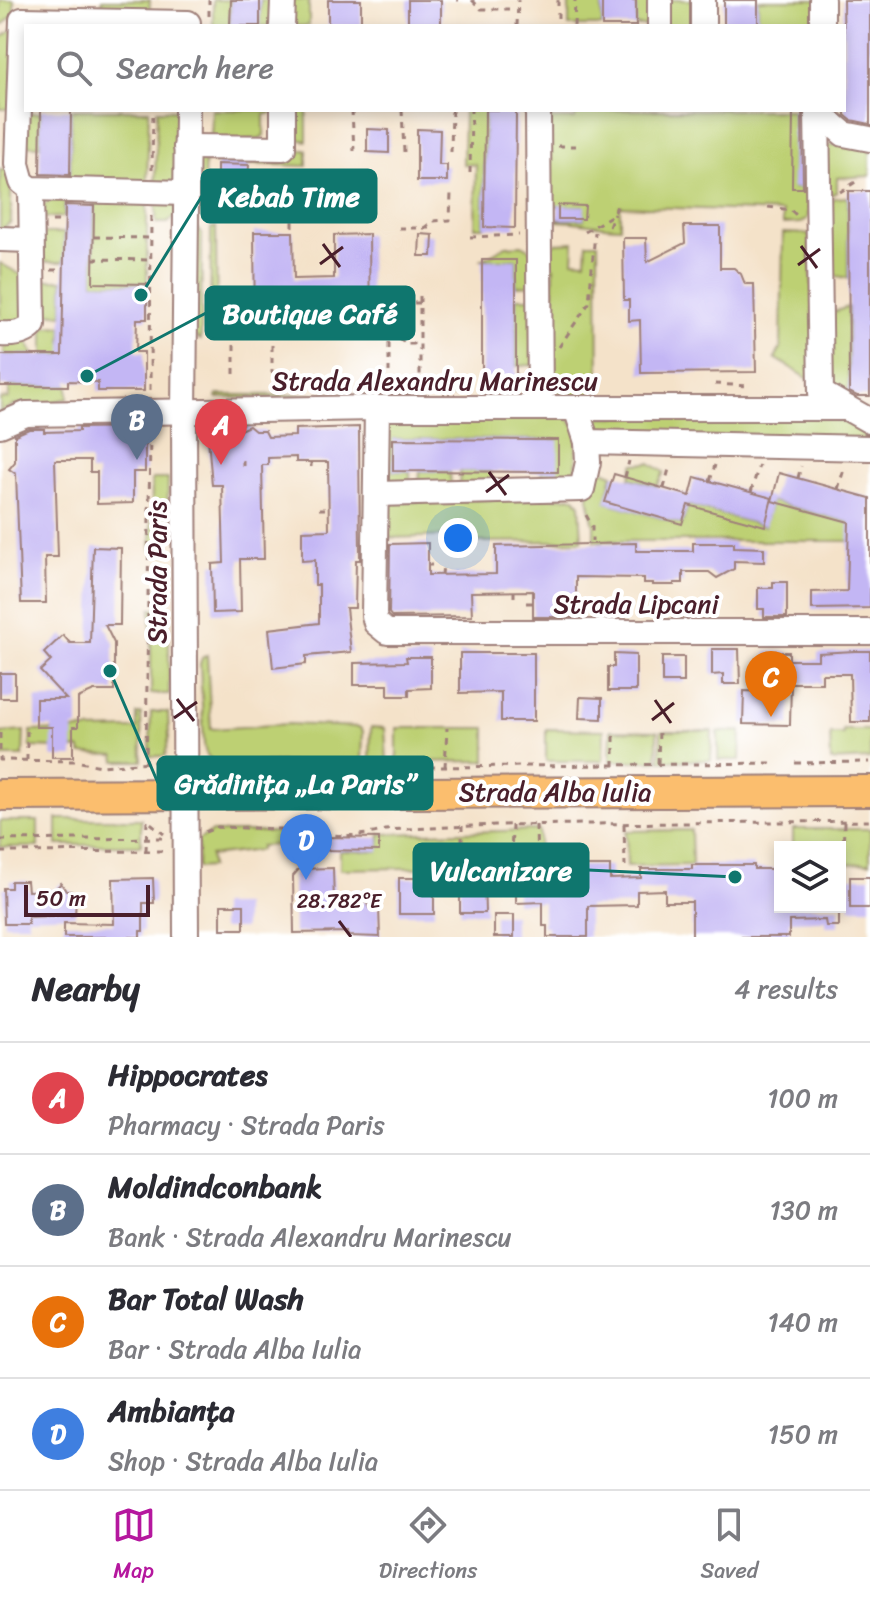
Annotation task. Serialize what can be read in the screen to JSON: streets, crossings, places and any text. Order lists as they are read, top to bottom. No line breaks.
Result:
{"streets":{"main road":["Strada Alba Iulia"],"street":["Strada Alexandru Marinescu","Strada Paris","Strada Lipcani"]},"crossings":[["Strada Alexandru Marinescu","Strada Paris"],["Strada Paris","Strada Alba Iulia"]],"places":["Kebab Time","Boutique Café","Grădinița „La Paris”","Vulcanizare"],"scale_bar":"50 m","page":{"search":"Search here","pins":["B","A","C","D"],"scale":"50 m","heading":["Nearby","4 results"],"list":[{"mark":"A","name":"Hippocrates","note":"Pharmacy · Strada Paris","value":"100 m"},{"mark":"B","name":"Moldindconbank","note":"Bank · Strada Alexandru Marinescu","value":"130 m"},{"mark":"C","name":"Bar Total Wash","note":"Bar · Strada Alba Iulia","value":"140 m"},{"mark":"D","name":"Ambianța","note":"Shop · Strada Alba Iulia","value":"150 m"}],"nav":["Map","Directions","Saved"]},"coordinates":["28.782°E"]}
